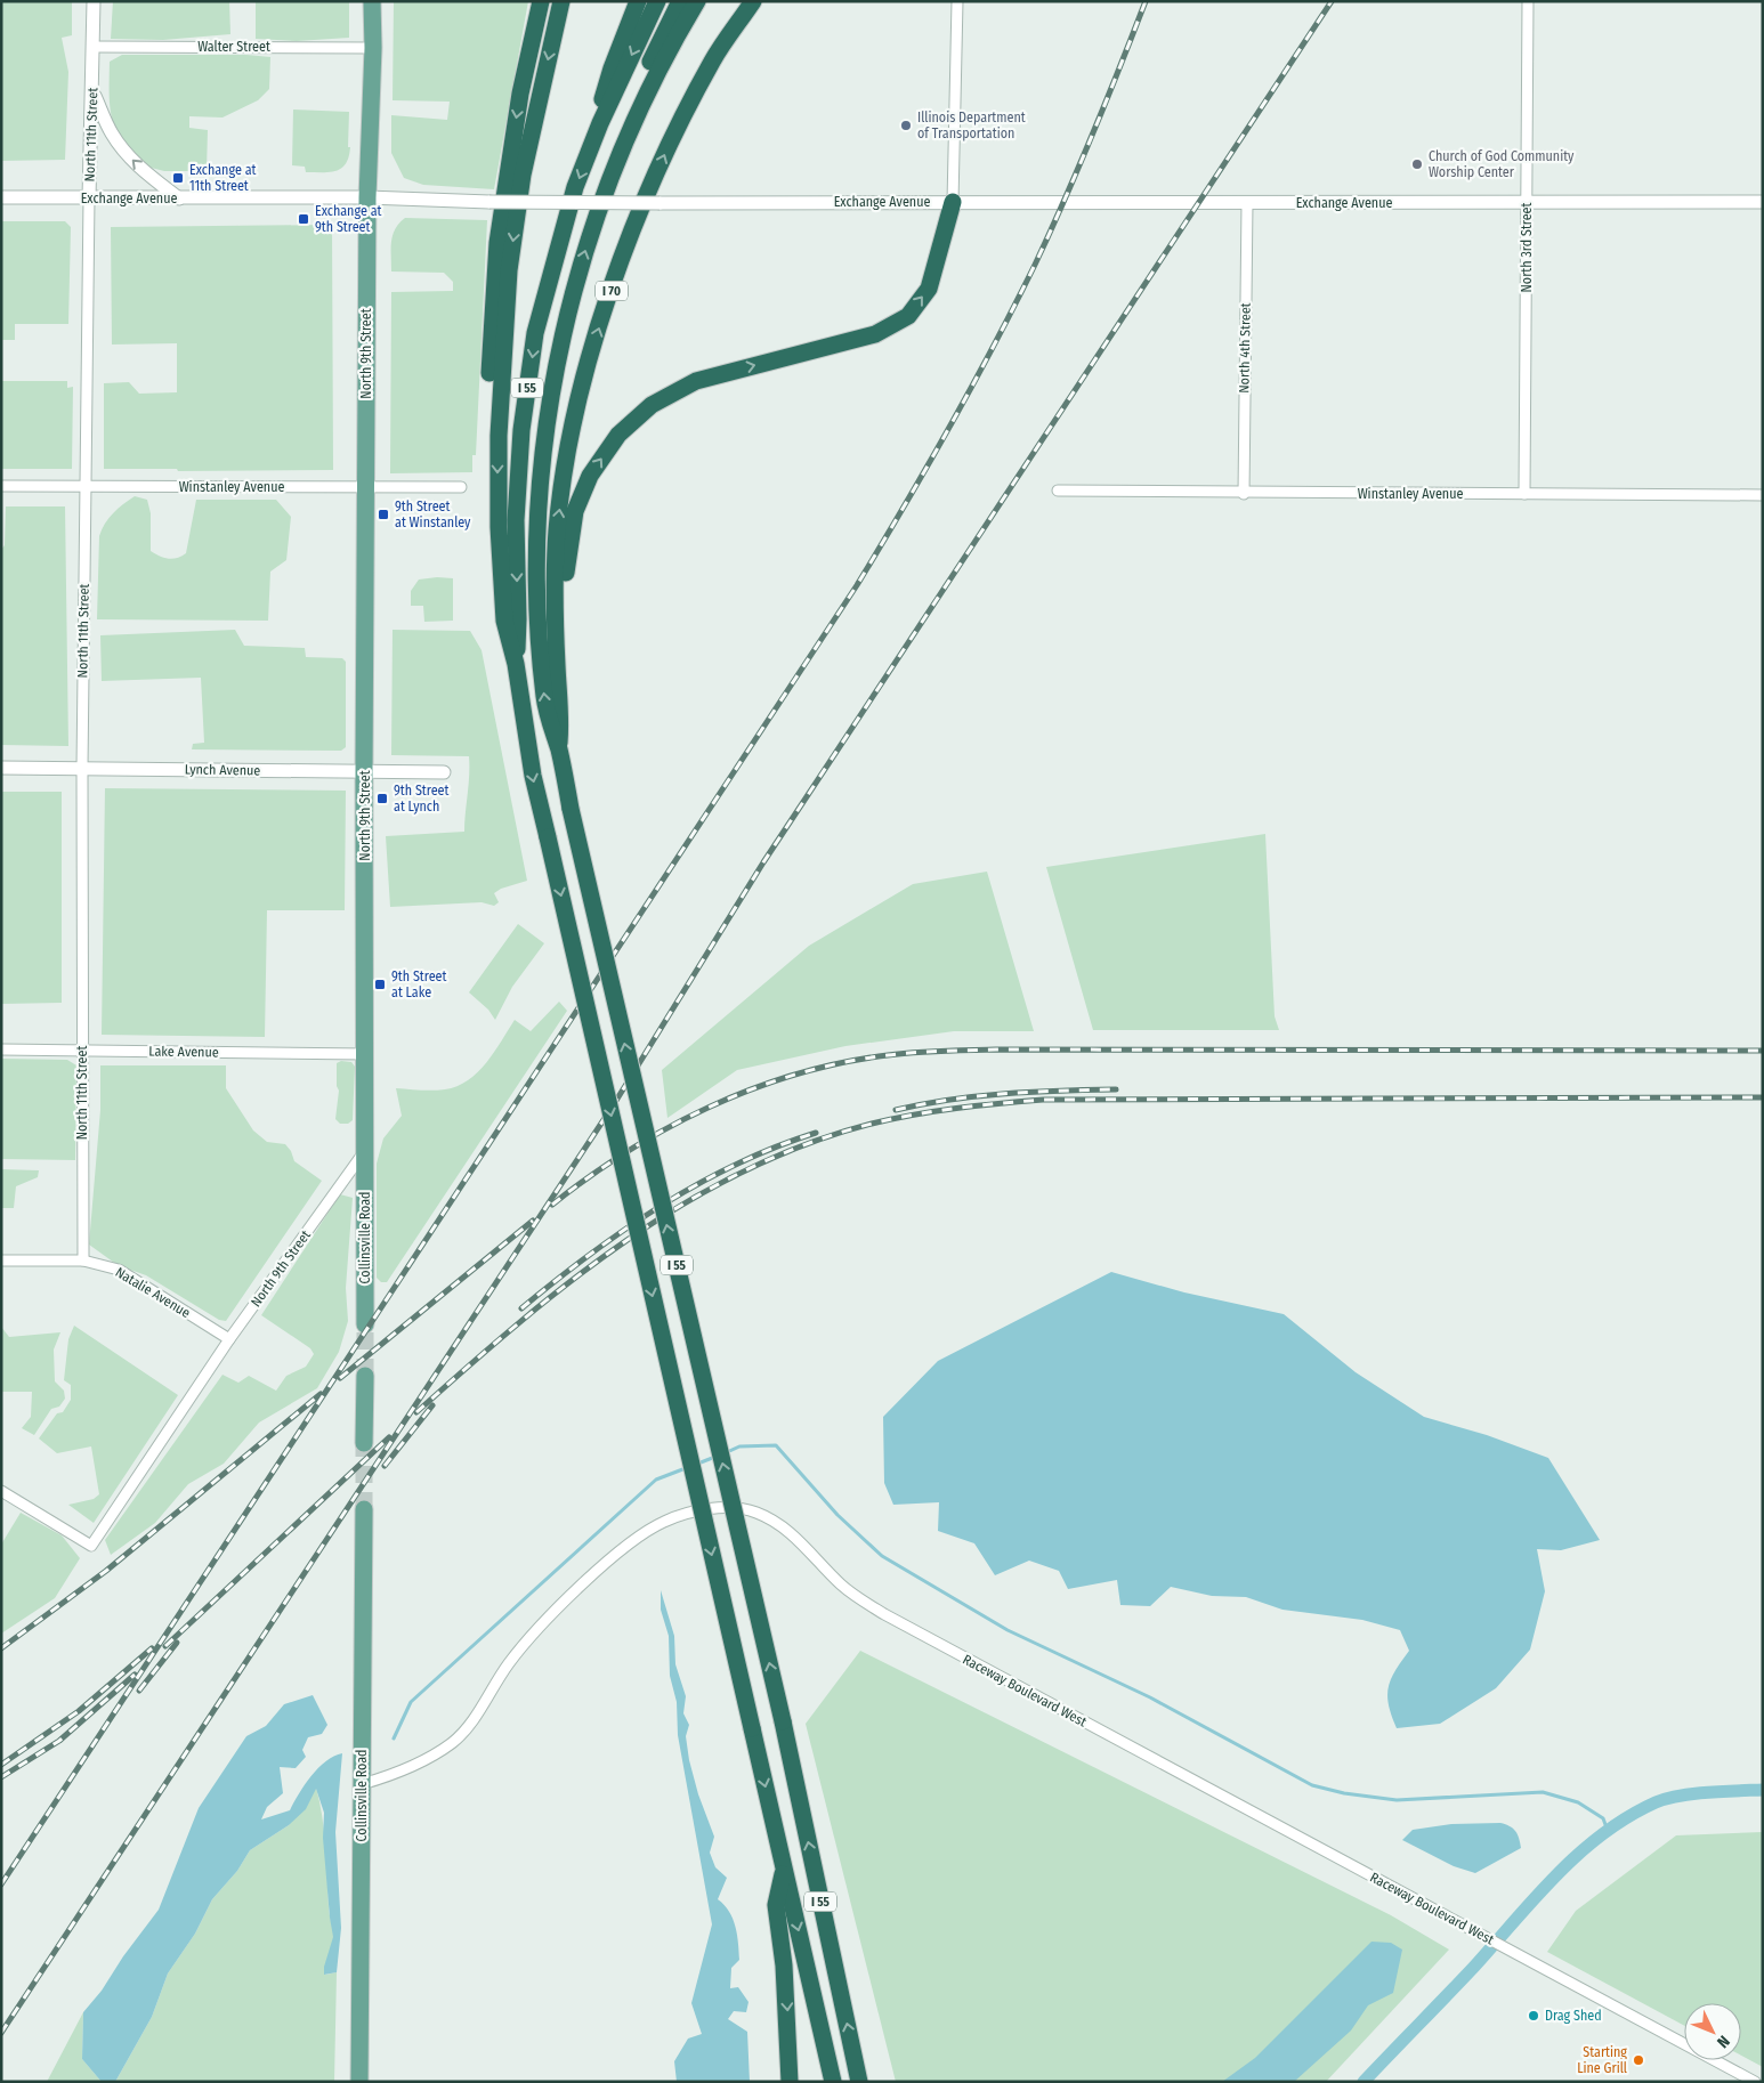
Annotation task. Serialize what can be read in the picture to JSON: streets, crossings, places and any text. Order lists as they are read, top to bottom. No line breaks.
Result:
{"streets":{"highway":["I 70","I 55"],"main road":["North 9th Street","Collinsville Road"],"street":["Walter Street","North 11th Street","Exchange Avenue","North 3rd Street","North 4th Street","Winstanley Avenue","Lynch Avenue","Lake Avenue","Natalie Avenue","Raceway Boulevard West"]},"crossings":[["Walter Street","North 11th Street"],["Walter Street","North 9th Street"],["North 11th Street","Exchange Avenue"],["North 11th Street","Winstanley Avenue"],["North 11th Street","Lynch Avenue"],["North 11th Street","Lake Avenue"],["North 11th Street","Natalie Avenue"],["Exchange Avenue","North 3rd Street"],["Exchange Avenue","North 4th Street"],["Exchange Avenue","North 9th Street"],["North 3rd Street","Winstanley Avenue"],["I 70","I 55"],["North 4th Street","Winstanley Avenue"],["North 9th Street","Winstanley Avenue"],["North 9th Street","Lynch Avenue"],["North 9th Street","Lake Avenue"],["North 9th Street","Collinsville Road"],["North 9th Street","Natalie Avenue"],["Collinsville Road","Raceway Boulevard West"]],"places":{"other":["Illinois Department of Transportation","Church of God Community Worship Center","Drag Shed","Starting Line Grill"],"transit":["Exchange at 11th Street","Exchange at 9th Street","9th Street at Winstanley","9th Street at Lynch","9th Street at Lake"]},"north":"bottom right"}
